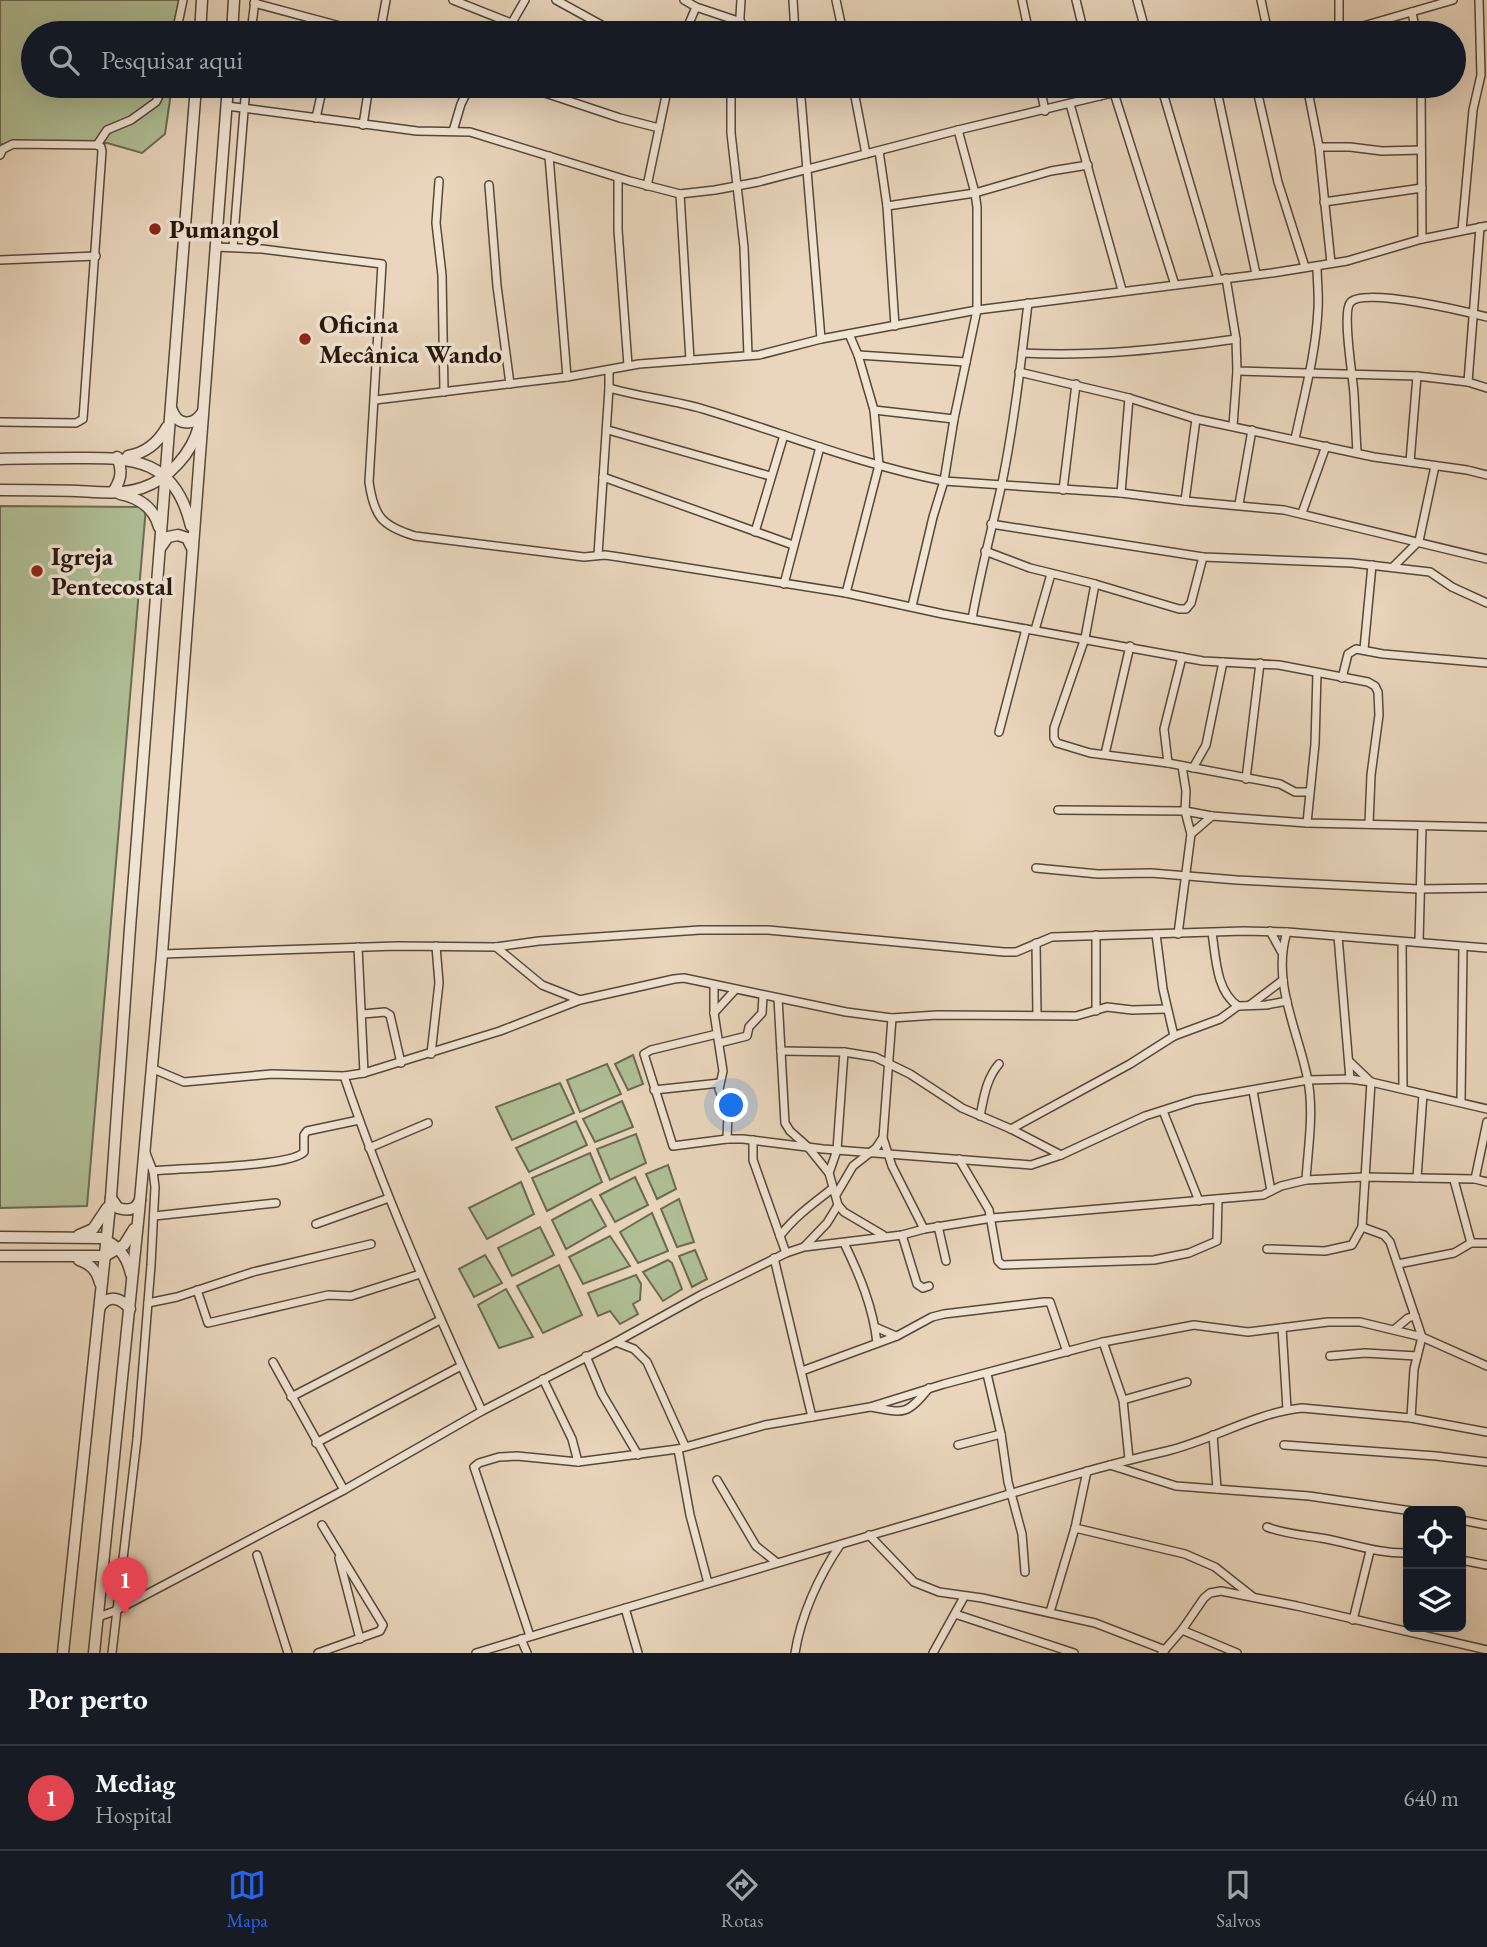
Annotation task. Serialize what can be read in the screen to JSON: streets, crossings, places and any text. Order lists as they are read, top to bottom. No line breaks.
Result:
{"places":["Pumangol","Oficina Mecânica Wando","Igreja Pentecostal"],"page":{"search":"Pesquisar aqui","pins":"1","heading":"Por perto","list":[{"mark":"1","name":"Mediag","note":"Hospital","value":"640 m"}],"nav":["Mapa","Rotas","Salvos"]}}
